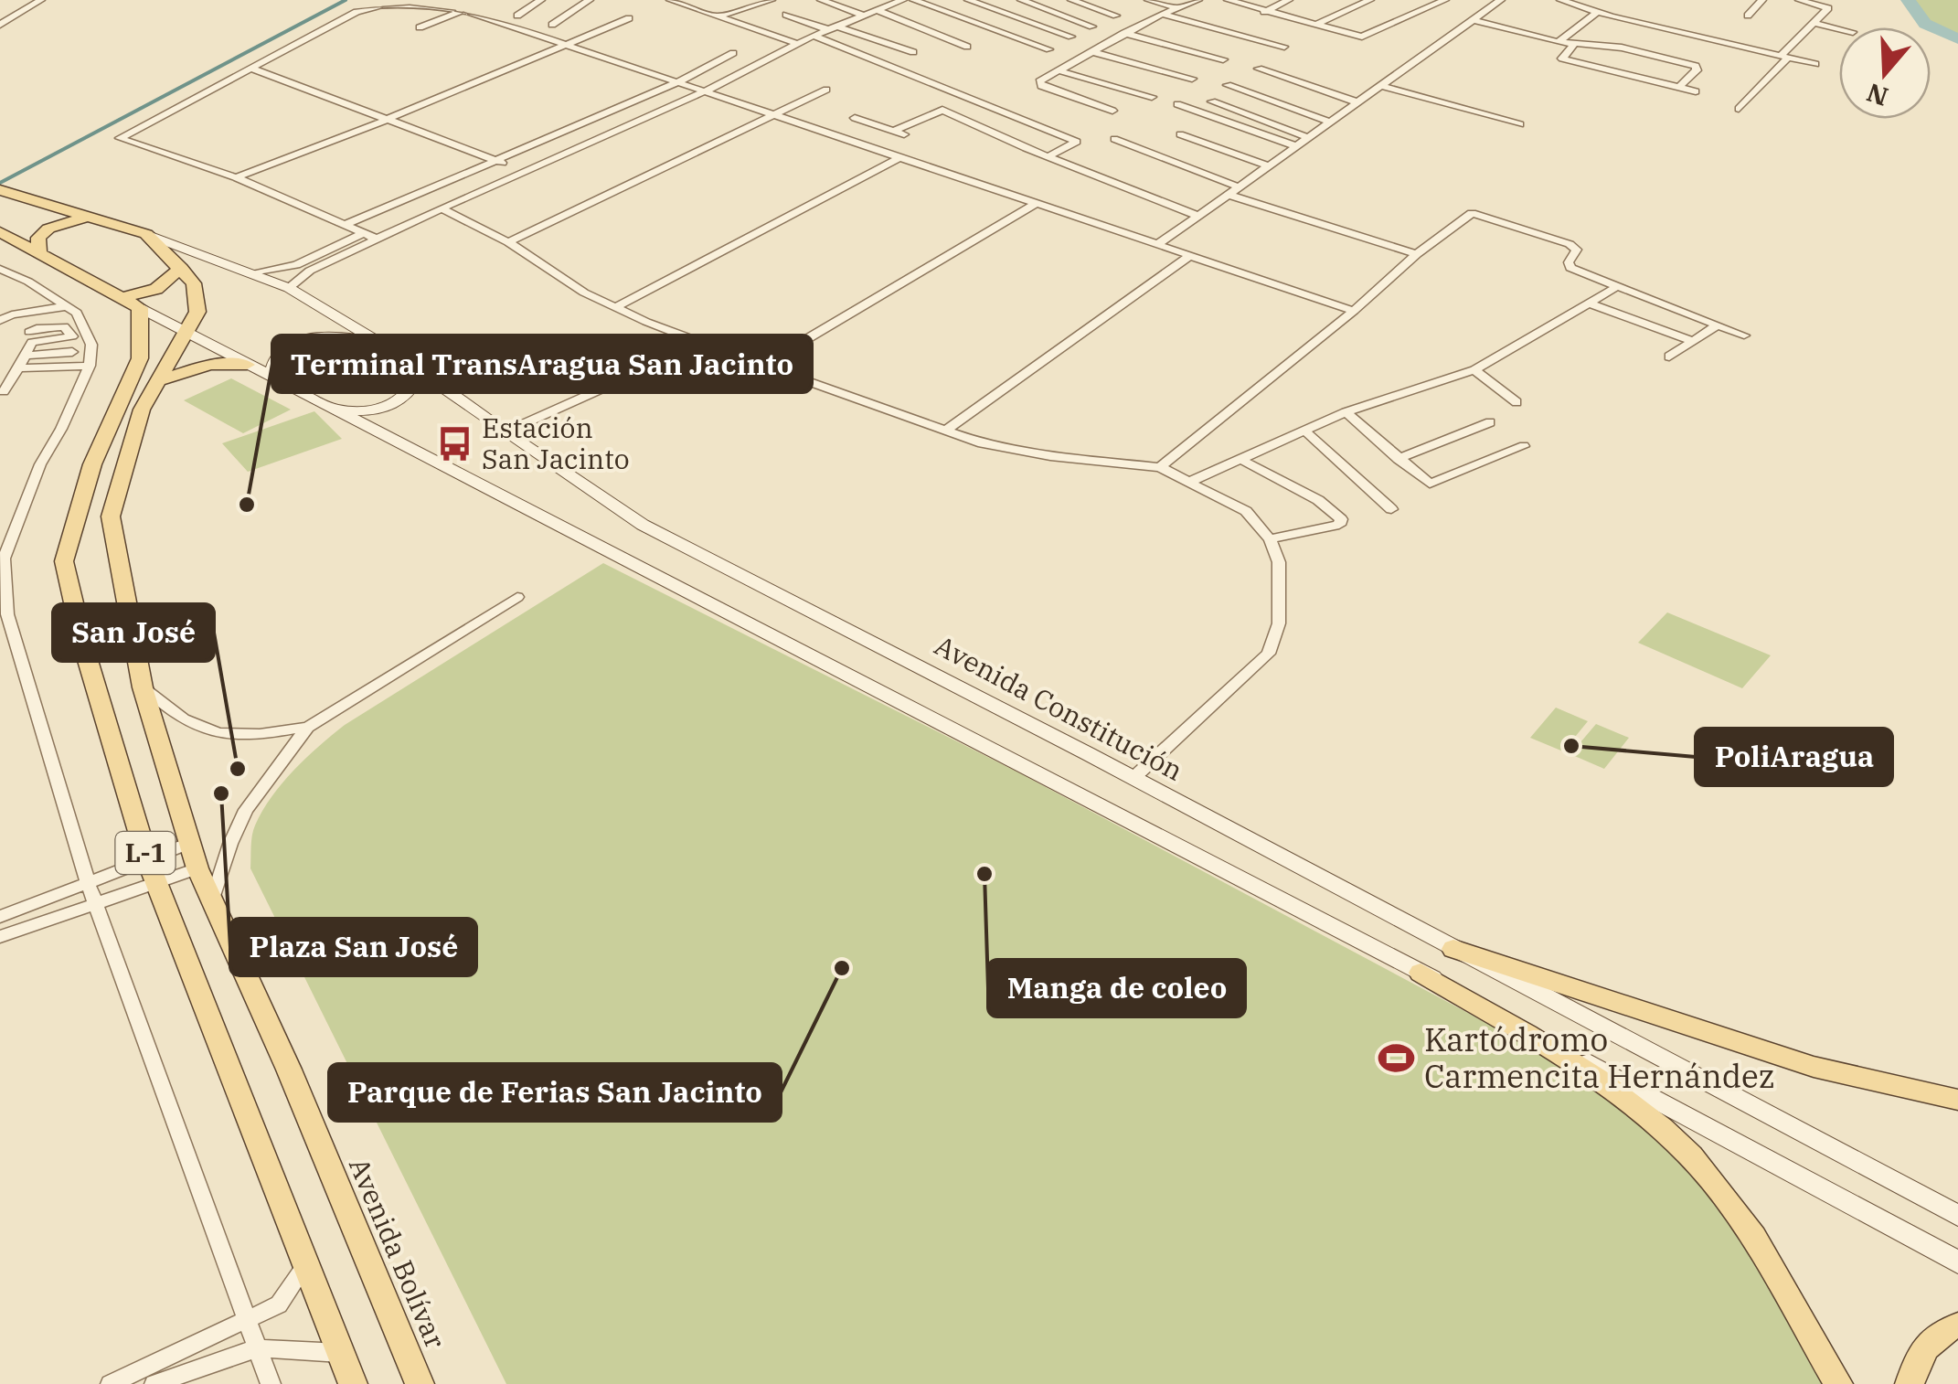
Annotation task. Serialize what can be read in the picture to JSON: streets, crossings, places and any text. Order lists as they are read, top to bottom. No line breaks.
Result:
{"streets":{"main road":["L-1","Avenida Bolívar"],"street":["Avenida Constitución"]},"crossings":[["Avenida Constitución","L-1"],["Avenida Constitución","Avenida Bolívar"],["L-1","Avenida Bolívar"]],"places":{"bus stop":["Estación San Jacinto"],"other":["Terminal TransAragua San Jacinto","PoliAragua","San José","Plaza San José","Manga de coleo","Parque de Ferias San Jacinto"],"sports":["Kartódromo Carmencita Hernández"]},"north":"bottom"}
